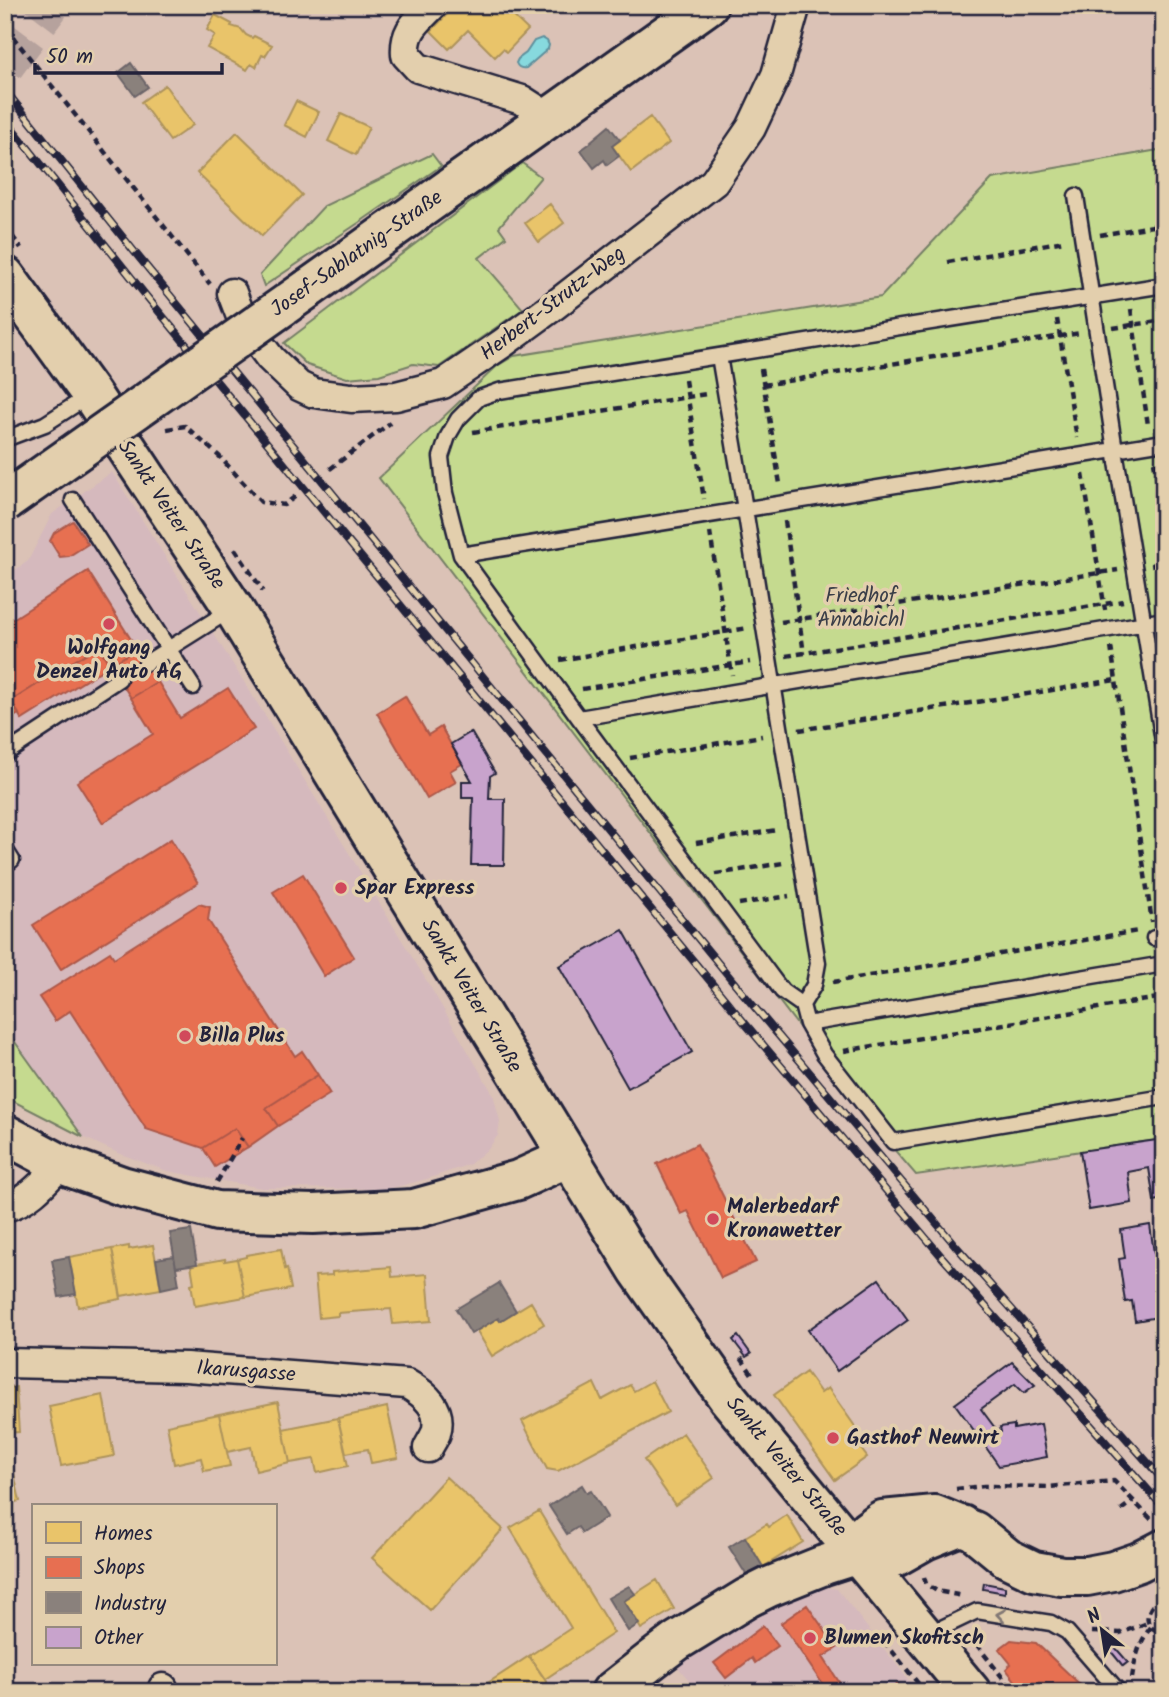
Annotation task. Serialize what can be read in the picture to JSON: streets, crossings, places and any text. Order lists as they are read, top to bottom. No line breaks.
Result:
{"streets":{"main road":["Josef-Sablatnig-Straße","Sankt Veiter Straße"],"street":["Herbert-Strutz-Weg","Ikarusgasse"]},"parks":["Friedhof Annabichl"],"places":["Wolfgang Denzel Auto AG","Spar Express","Billa Plus","Malerbedarf Kronawetter","Gasthof Neuwirt","Blumen Skofitsch"],"legend":["Homes","Shops","Industry","Other"],"scale_bar":"50 m","north":"top left"}
